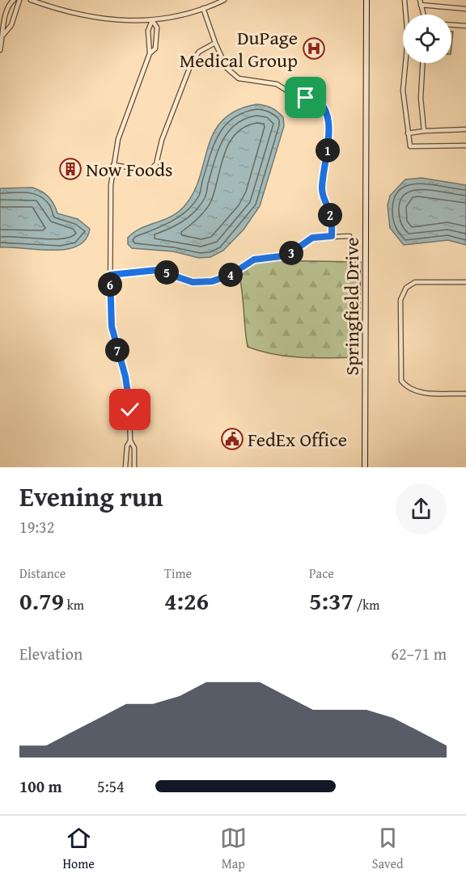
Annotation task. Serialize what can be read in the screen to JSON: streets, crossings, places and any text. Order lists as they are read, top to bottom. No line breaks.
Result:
{"streets":{"street":["Springfield Drive"]},"places":{"hospital":["DuPage Medical Group"],"building":["Now Foods"],"public building":["FedEx Office"]},"page":{"pins":["1","2","3","5","4","6","7"],"heading":["Evening run","19:32"],"stats":[["Distance","0.79 km"],["Time","4:26"],["Pace","5:37 /km"]],"chart":["Elevation","62–71 m"],"list":[{"name":"100 m","note":"5:54"}],"tabs":["Home","Map","Saved"]}}
